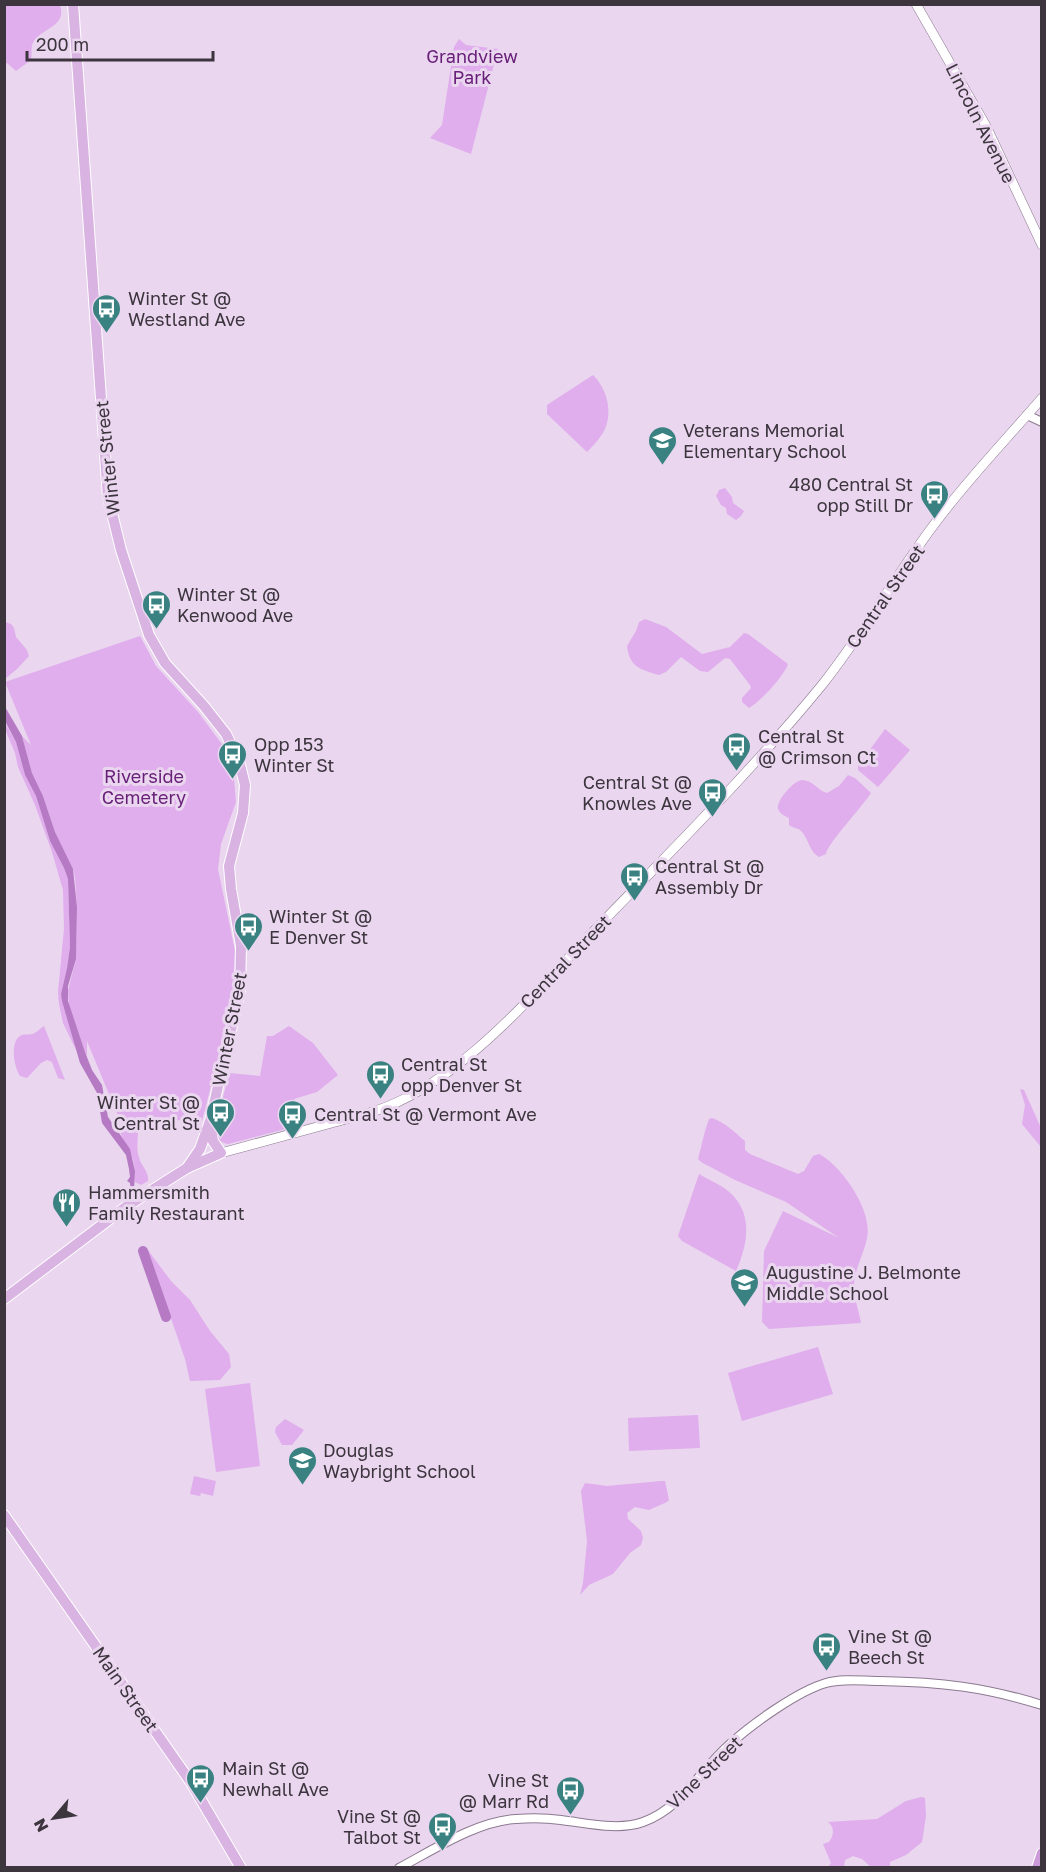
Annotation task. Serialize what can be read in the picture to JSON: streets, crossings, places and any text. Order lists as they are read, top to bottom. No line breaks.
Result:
{"streets":{"main road":["Lincoln Avenue","Winter Street","Central Street","Main Street"],"street":["Vine Street"]},"crossings":[["Winter Street","Central Street"]],"parks":["Grandview Park","Riverside Cemetery"],"places":{"bus stop":["Winter St @ Westland Ave","480 Central St opp Still Dr","Winter St @ Kenwood Ave","Central St @ Crimson Ct","Opp 153 Winter St","Central St @ Knowles Ave","Central St @ Assembly Dr","Winter St @ E Denver St","Central St opp Denver St","Winter St @ Central St","Central St @ Vermont Ave","Vine St @ Beech St","Main St @ Newhall Ave","Vine St @ Marr Rd","Vine St @ Talbot St"],"school or university":["Veterans Memorial Elementary School","Augustine J. Belmonte Middle School","Douglas Waybright School"],"restaurant":["Hammersmith Family Restaurant"]},"scale_bar":"200 m","north":"bottom left"}
